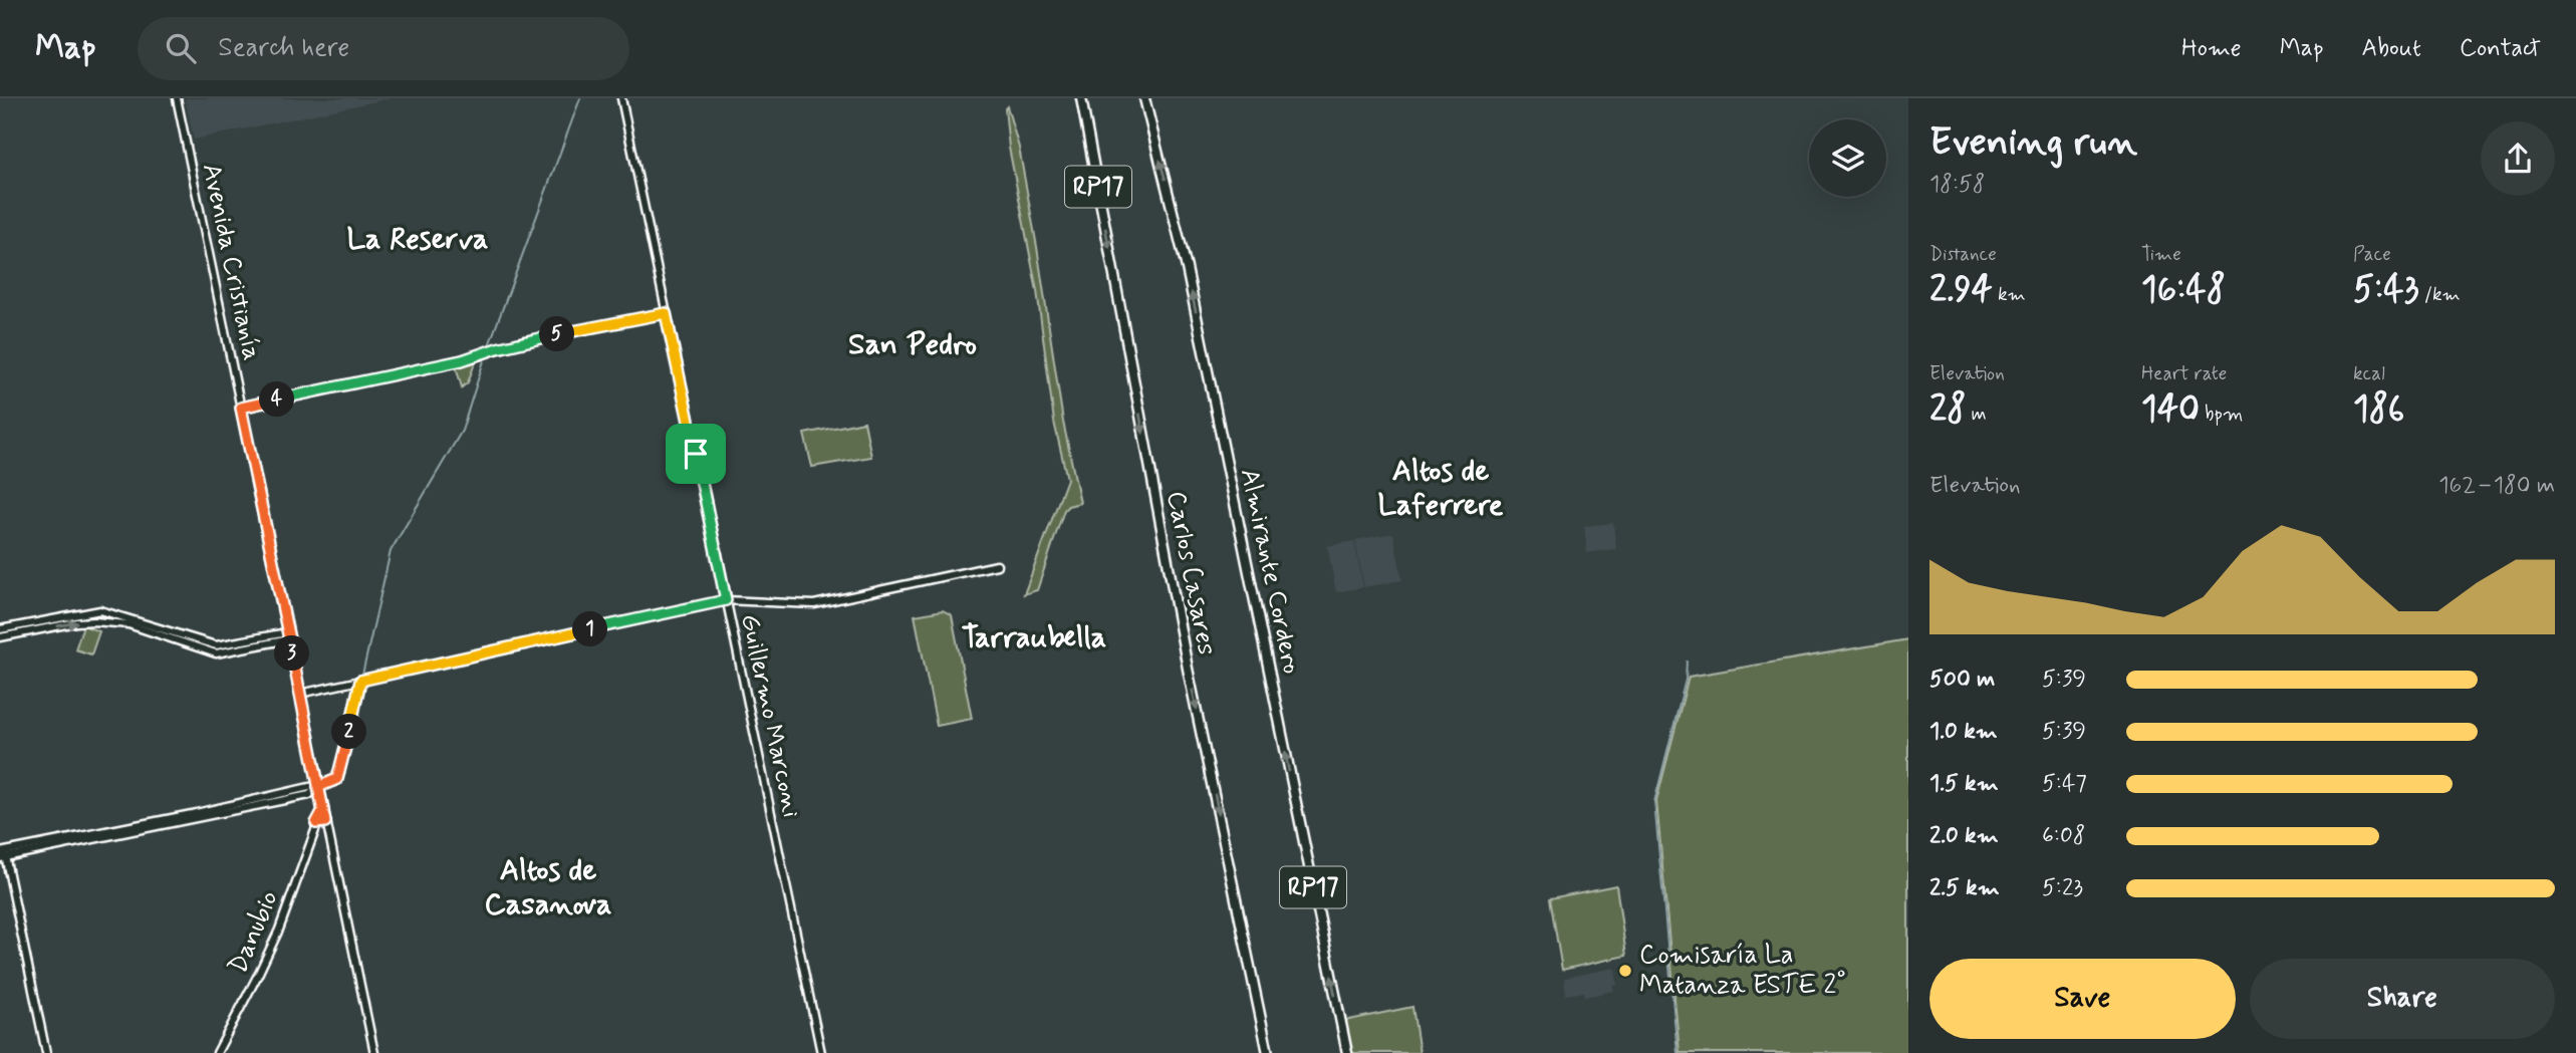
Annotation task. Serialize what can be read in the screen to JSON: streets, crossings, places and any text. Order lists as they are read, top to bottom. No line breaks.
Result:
{"streets":{"main road":["RP17","Almirante Cordero","Carlos Casares"],"street":["Avenida Cristianía","Guillermo Marconi","Danubio"]},"crossings":[["Avenida Cristianía","Danubio"]],"one_way":["Almirante Cordero","Carlos Casares"],"districts":["La Reserva","San Pedro","Altos de Laferrere","Tarraubella","Altos de Casanova"],"places":["Comisaría La Matanza ESTE 2°"],"page":{"header":"Map","search":"Search here","nav":["Home","Map","About","Contact"],"heading":["Evening run","18:58"],"stats":[["Distance","2.94 km"],["Time","16:48"],["Pace","5:43 /km"],["Elevation","28 m"],["Heart rate","140 bpm"],["kcal","186"]],"pins":["5","4","1","3","2"],"chart":["Elevation","162–180 m"],"list":[{"name":"500 m","note":"5:39"},{"name":"1.0 km","note":"5:39"},{"name":"1.5 km","note":"5:47"},{"name":"2.0 km","note":"6:08"},{"name":"2.5 km","note":"5:23"}],"buttons":["Save","Share"]}}
